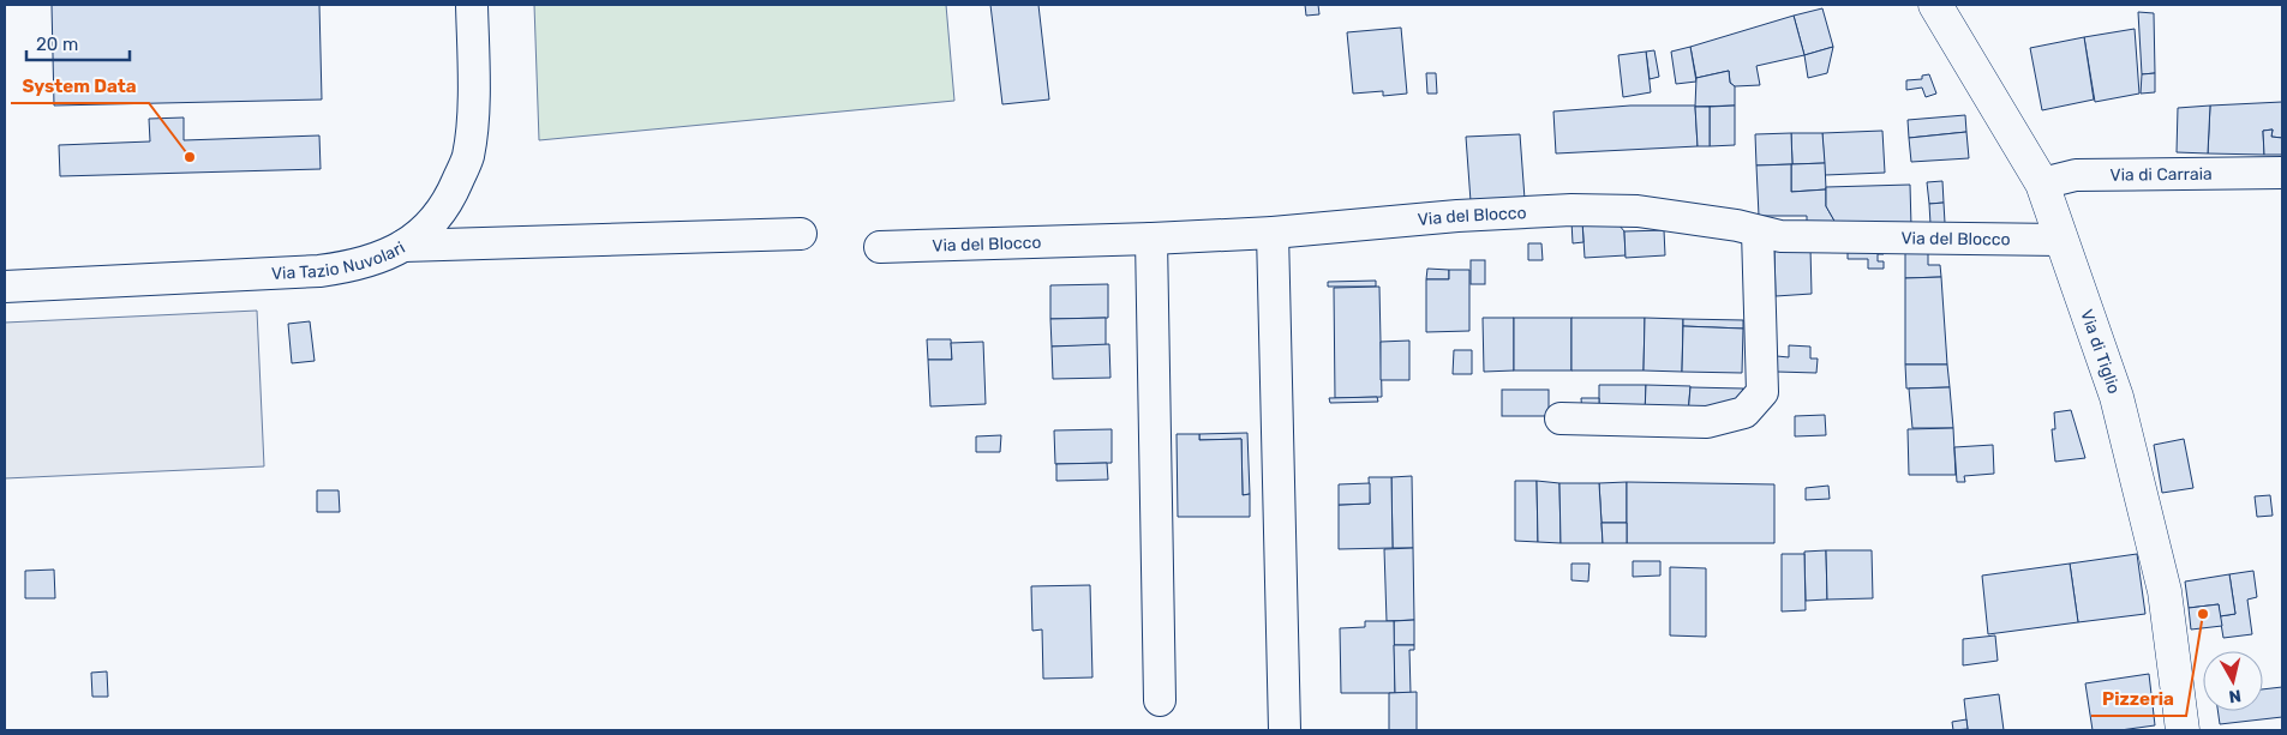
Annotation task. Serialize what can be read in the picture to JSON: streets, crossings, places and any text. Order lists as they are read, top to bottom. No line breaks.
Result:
{"streets":{"main road":["Via di Tiglio"],"street":["Via di Carraia","Via del Blocco","Via Tazio Nuvolari"]},"crossings":[["Via di Carraia","Via di Tiglio"],["Via del Blocco","Via di Tiglio"]],"places":["System Data","Pizzeria"],"scale_bar":"20 m","north":"bottom"}
